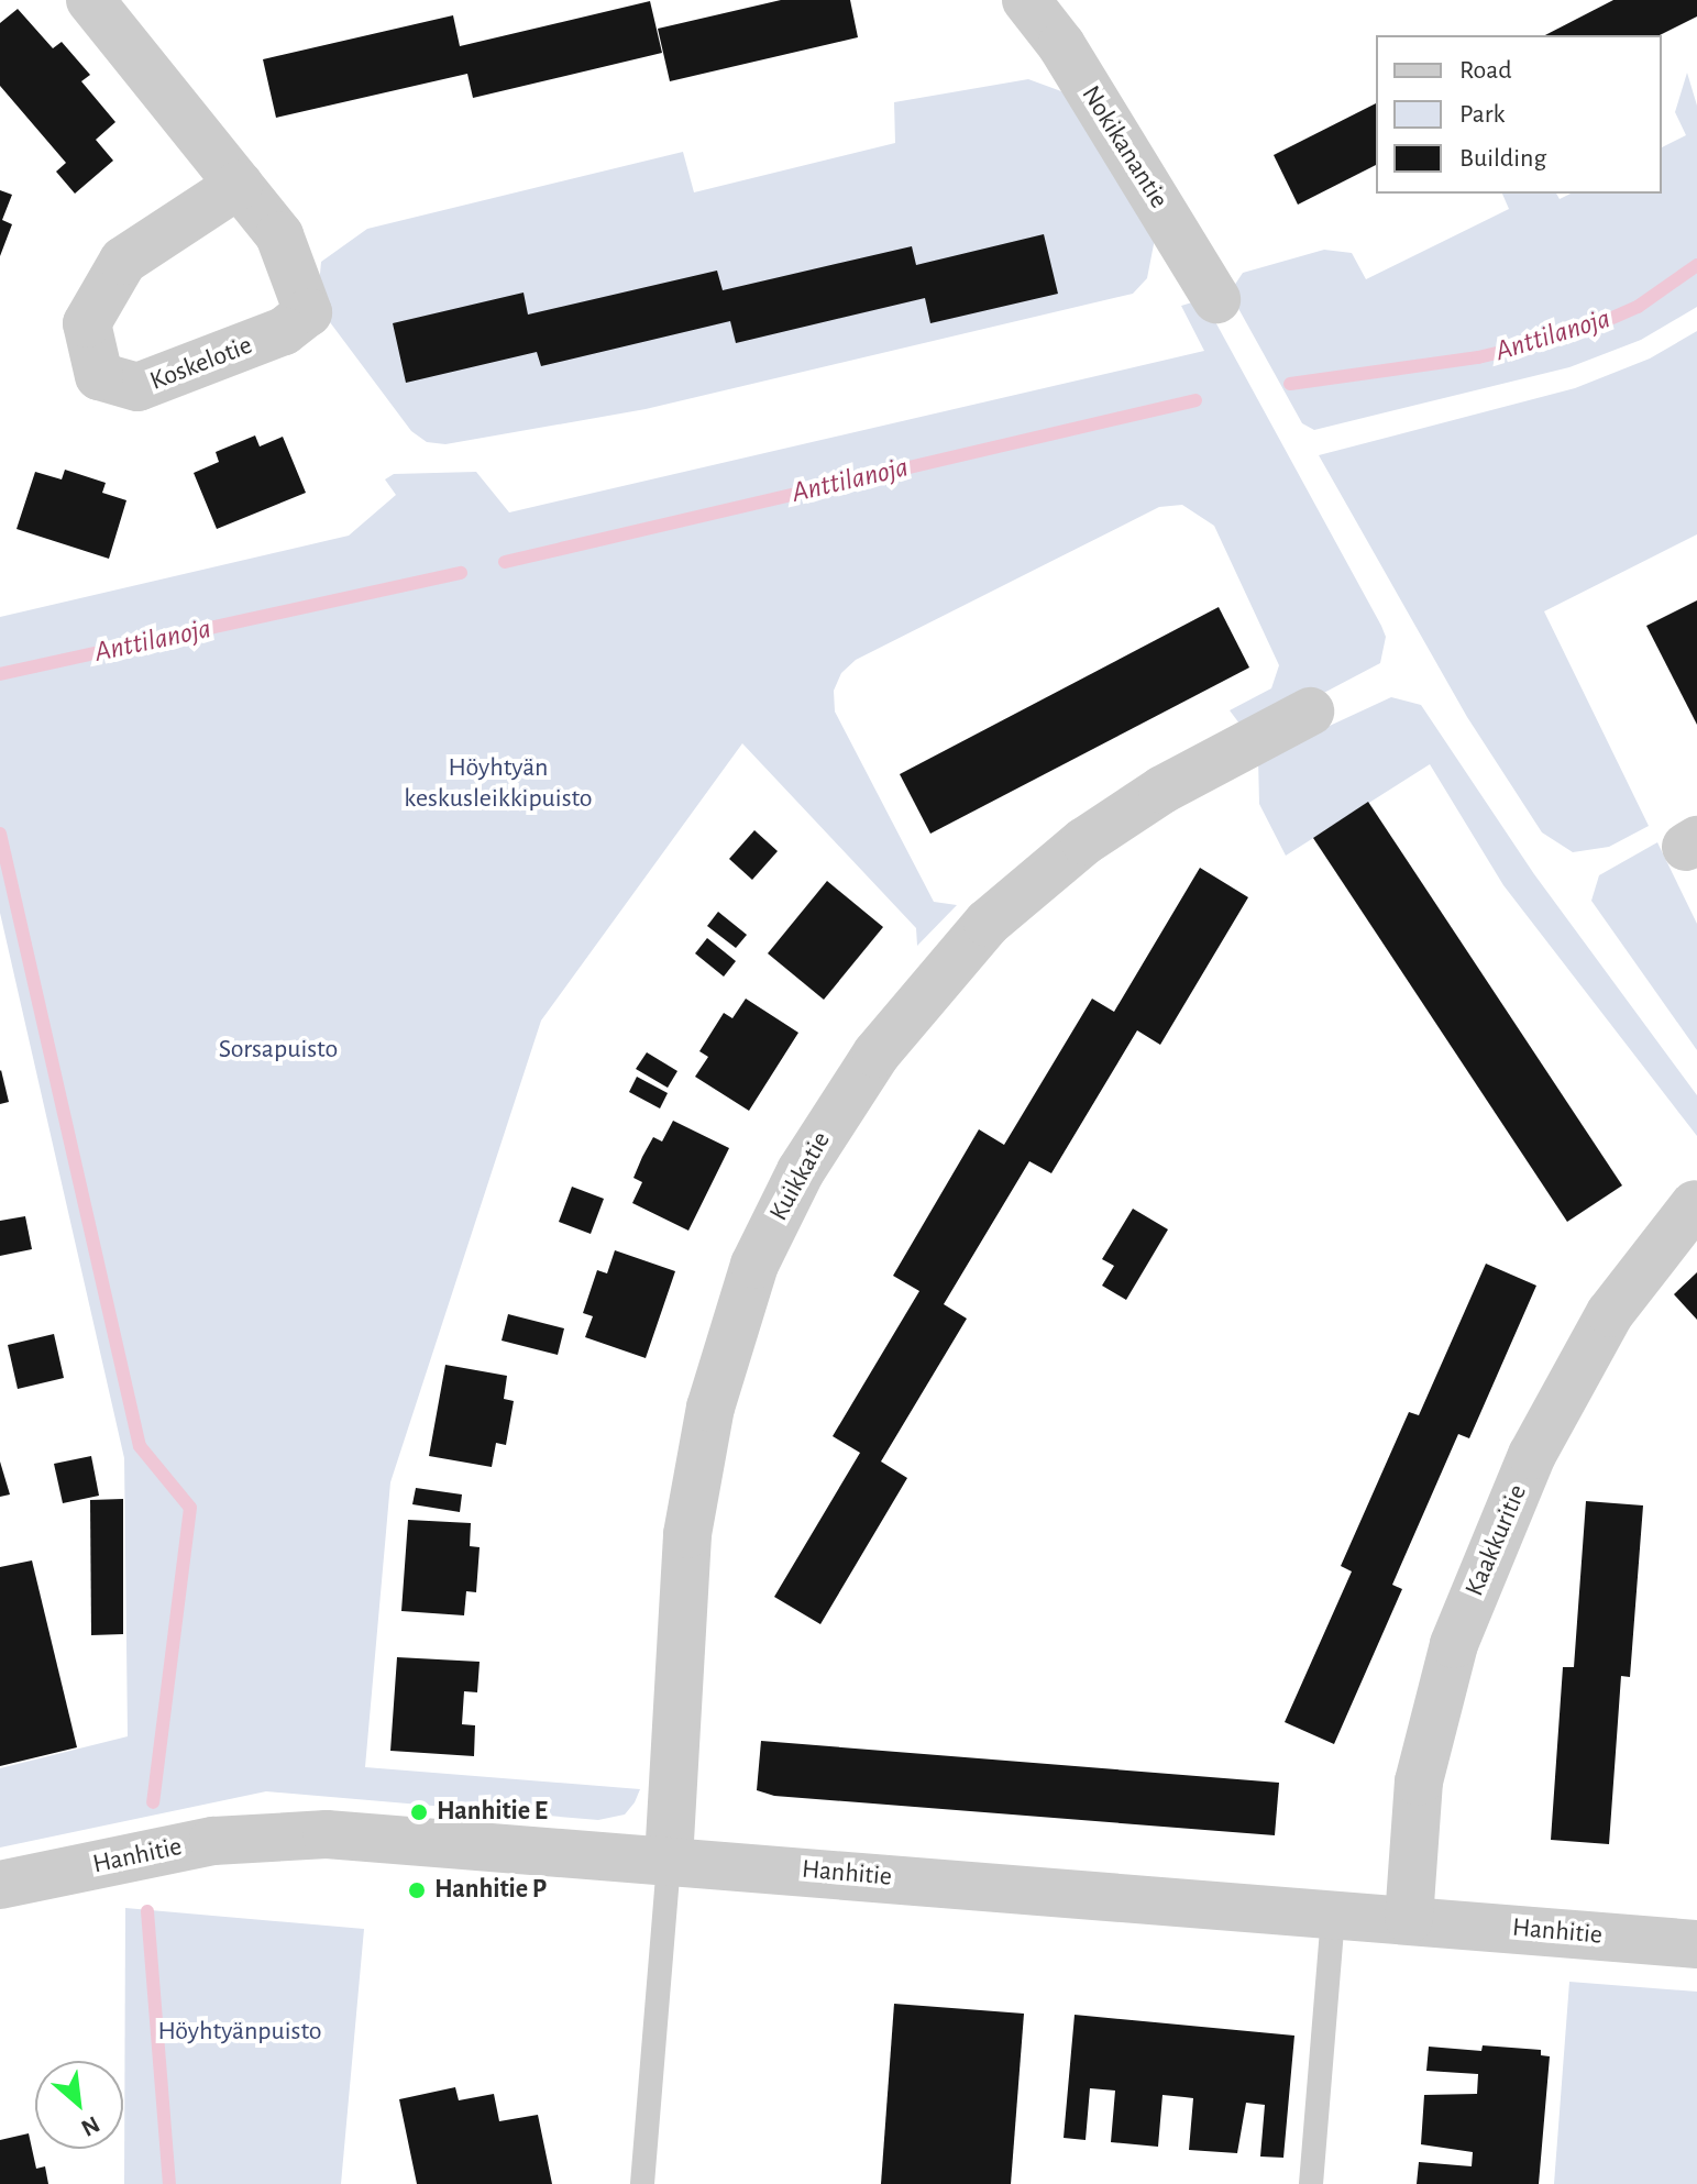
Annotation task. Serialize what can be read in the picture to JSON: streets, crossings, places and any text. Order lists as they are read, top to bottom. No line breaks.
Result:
{"streets":{"street":["Nokikanantie","Koskelotie","Kuikkatie","Kaakkuritie","Hanhitie"]},"crossings":[["Kuikkatie","Hanhitie"],["Kaakkuritie","Hanhitie"]],"water":["Anttilanoja"],"parks":["Höyhtyän keskusleikkipuisto","Sorsapuisto","Höyhtyänpuisto"],"places":["Hanhitie E","Hanhitie P"],"legend":["Road","Park","Building"],"north":"bottom right"}
